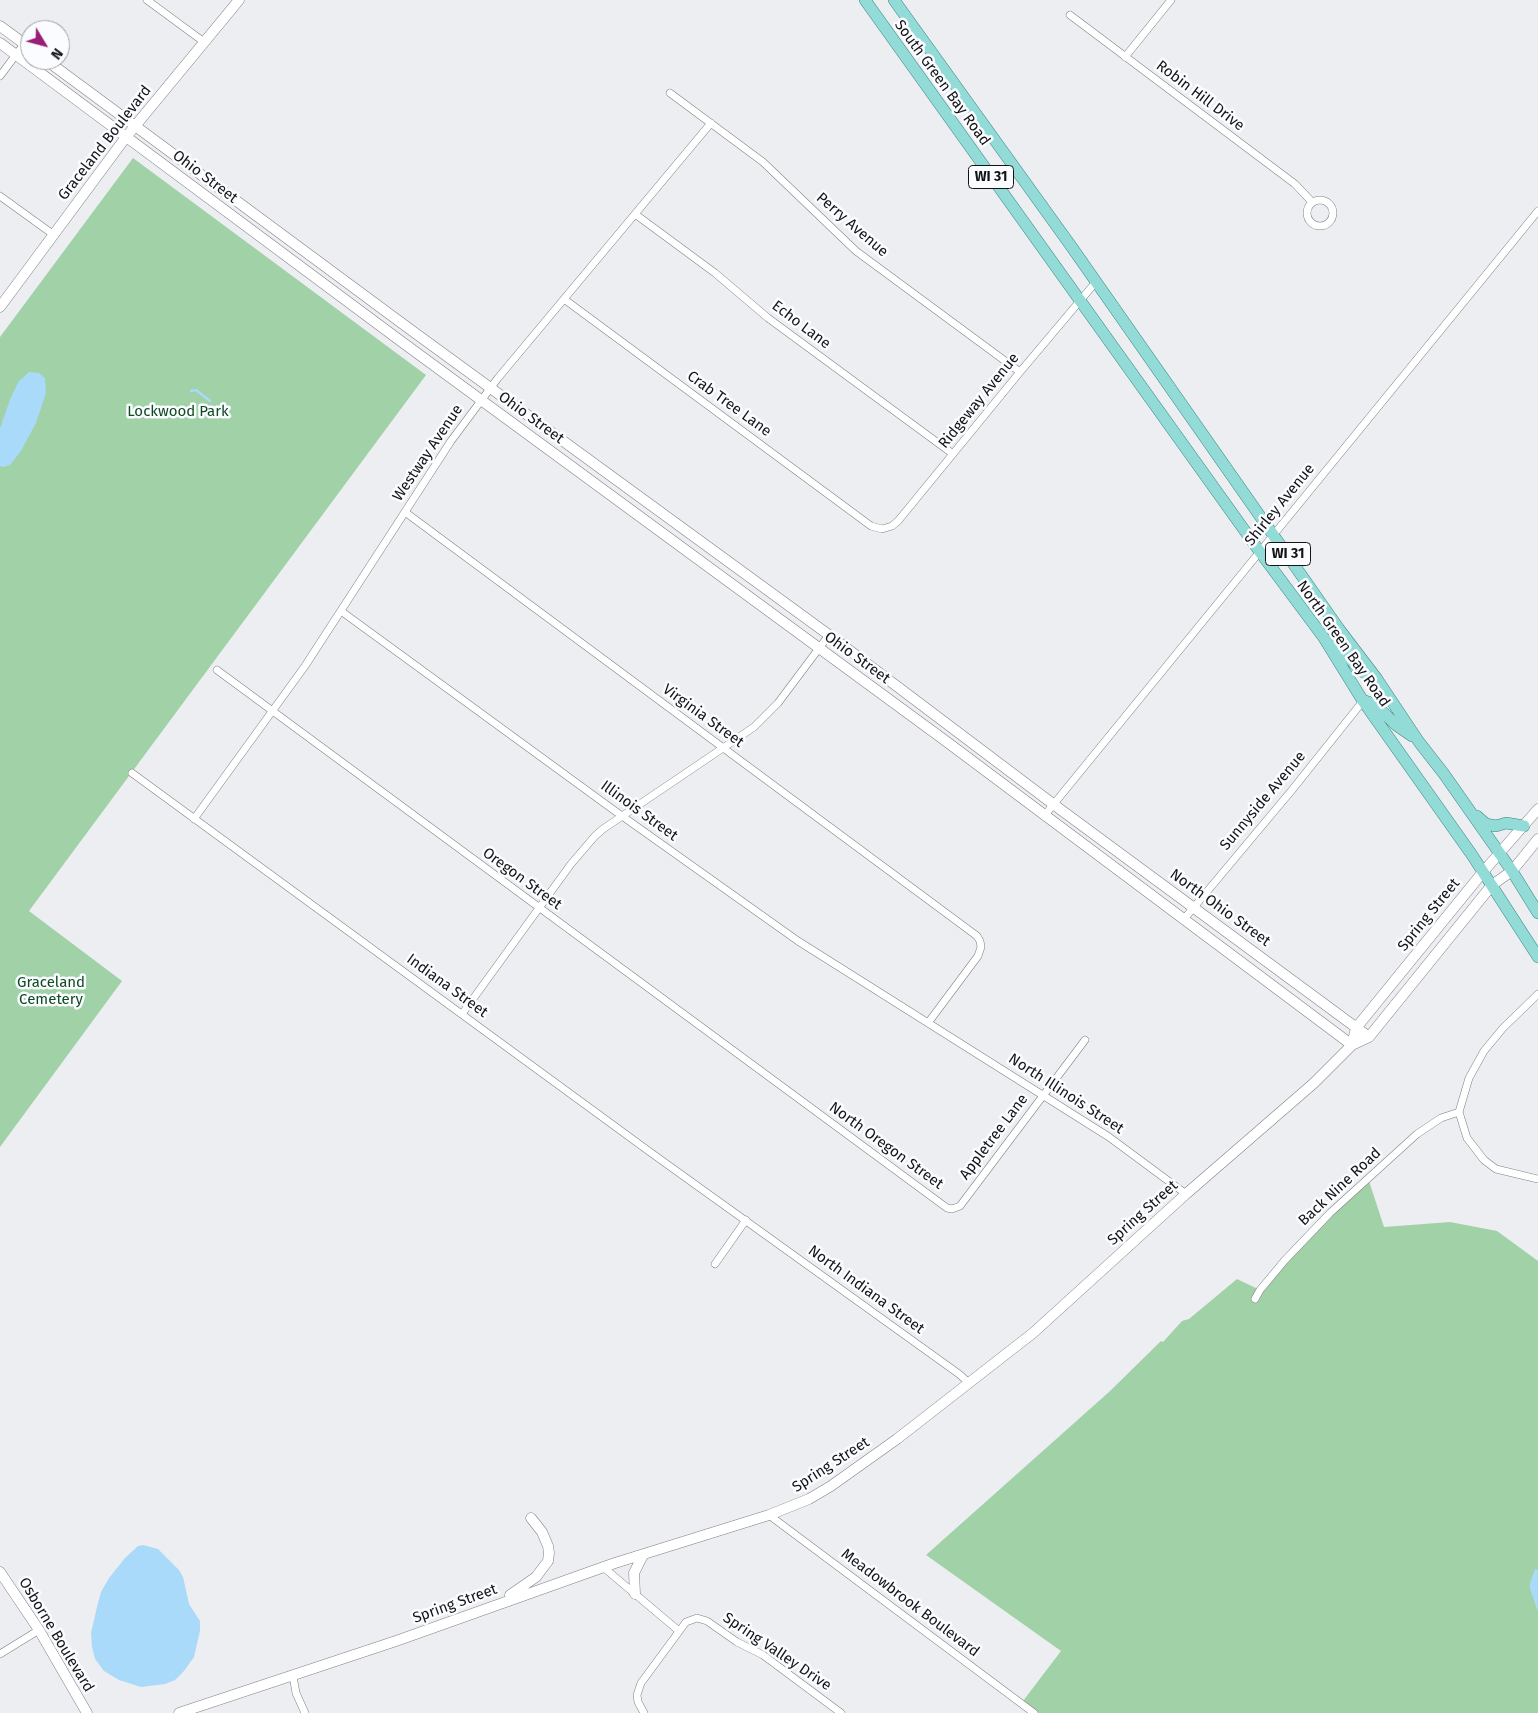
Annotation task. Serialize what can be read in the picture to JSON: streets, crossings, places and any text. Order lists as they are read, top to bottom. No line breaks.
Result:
{"streets":{"main road":["South Green Bay Road","WI 31","North Green Bay Road"],"street":["Robin Hill Drive","Graceland Boulevard","Ohio Street","Perry Avenue","Echo Lane","Ridgeway Avenue","Crab Tree Lane","Westway Avenue","Shirley Avenue","Virginia Street","Sunnyside Avenue","Illinois Street","Oregon Street","North Ohio Street","Spring Street","Indiana Street","North Illinois Street","Appletree Lane","North Oregon Street","Back Nine Road","North Indiana Street","Meadowbrook Boulevard","Osborne Boulevard","Spring Valley Drive"]},"crossings":[["South Green Bay Road","Ridgeway Avenue"],["South Green Bay Road","North Green Bay Road"],["Graceland Boulevard","Ohio Street"],["Ohio Street","Westway Avenue"],["Ohio Street","Shirley Avenue"],["Ohio Street","North Ohio Street"],["Perry Avenue","Ridgeway Avenue"],["Perry Avenue","Westway Avenue"],["Echo Lane","Ridgeway Avenue"],["Echo Lane","Westway Avenue"],["Ridgeway Avenue","Crab Tree Lane"],["Crab Tree Lane","Westway Avenue"],["Westway Avenue","Virginia Street"],["Westway Avenue","Illinois Street"],["Westway Avenue","Oregon Street"],["Westway Avenue","Indiana Street"],["Shirley Avenue","North Green Bay Road"],["Shirley Avenue","North Ohio Street"],["North Green Bay Road","Sunnyside Avenue"],["North Green Bay Road","Spring Street"],["Virginia Street","Illinois Street"],["Virginia Street","North Illinois Street"],["Sunnyside Avenue","North Ohio Street"],["Illinois Street","North Illinois Street"],["Oregon Street","North Oregon Street"],["North Ohio Street","Spring Street"],["Spring Street","North Illinois Street"],["Spring Street","North Indiana Street"],["Spring Street","Meadowbrook Boulevard"],["Indiana Street","North Indiana Street"],["North Illinois Street","Appletree Lane"],["Appletree Lane","North Oregon Street"]],"parks":["Lockwood Park","Graceland Cemetery"],"north":"bottom right"}
